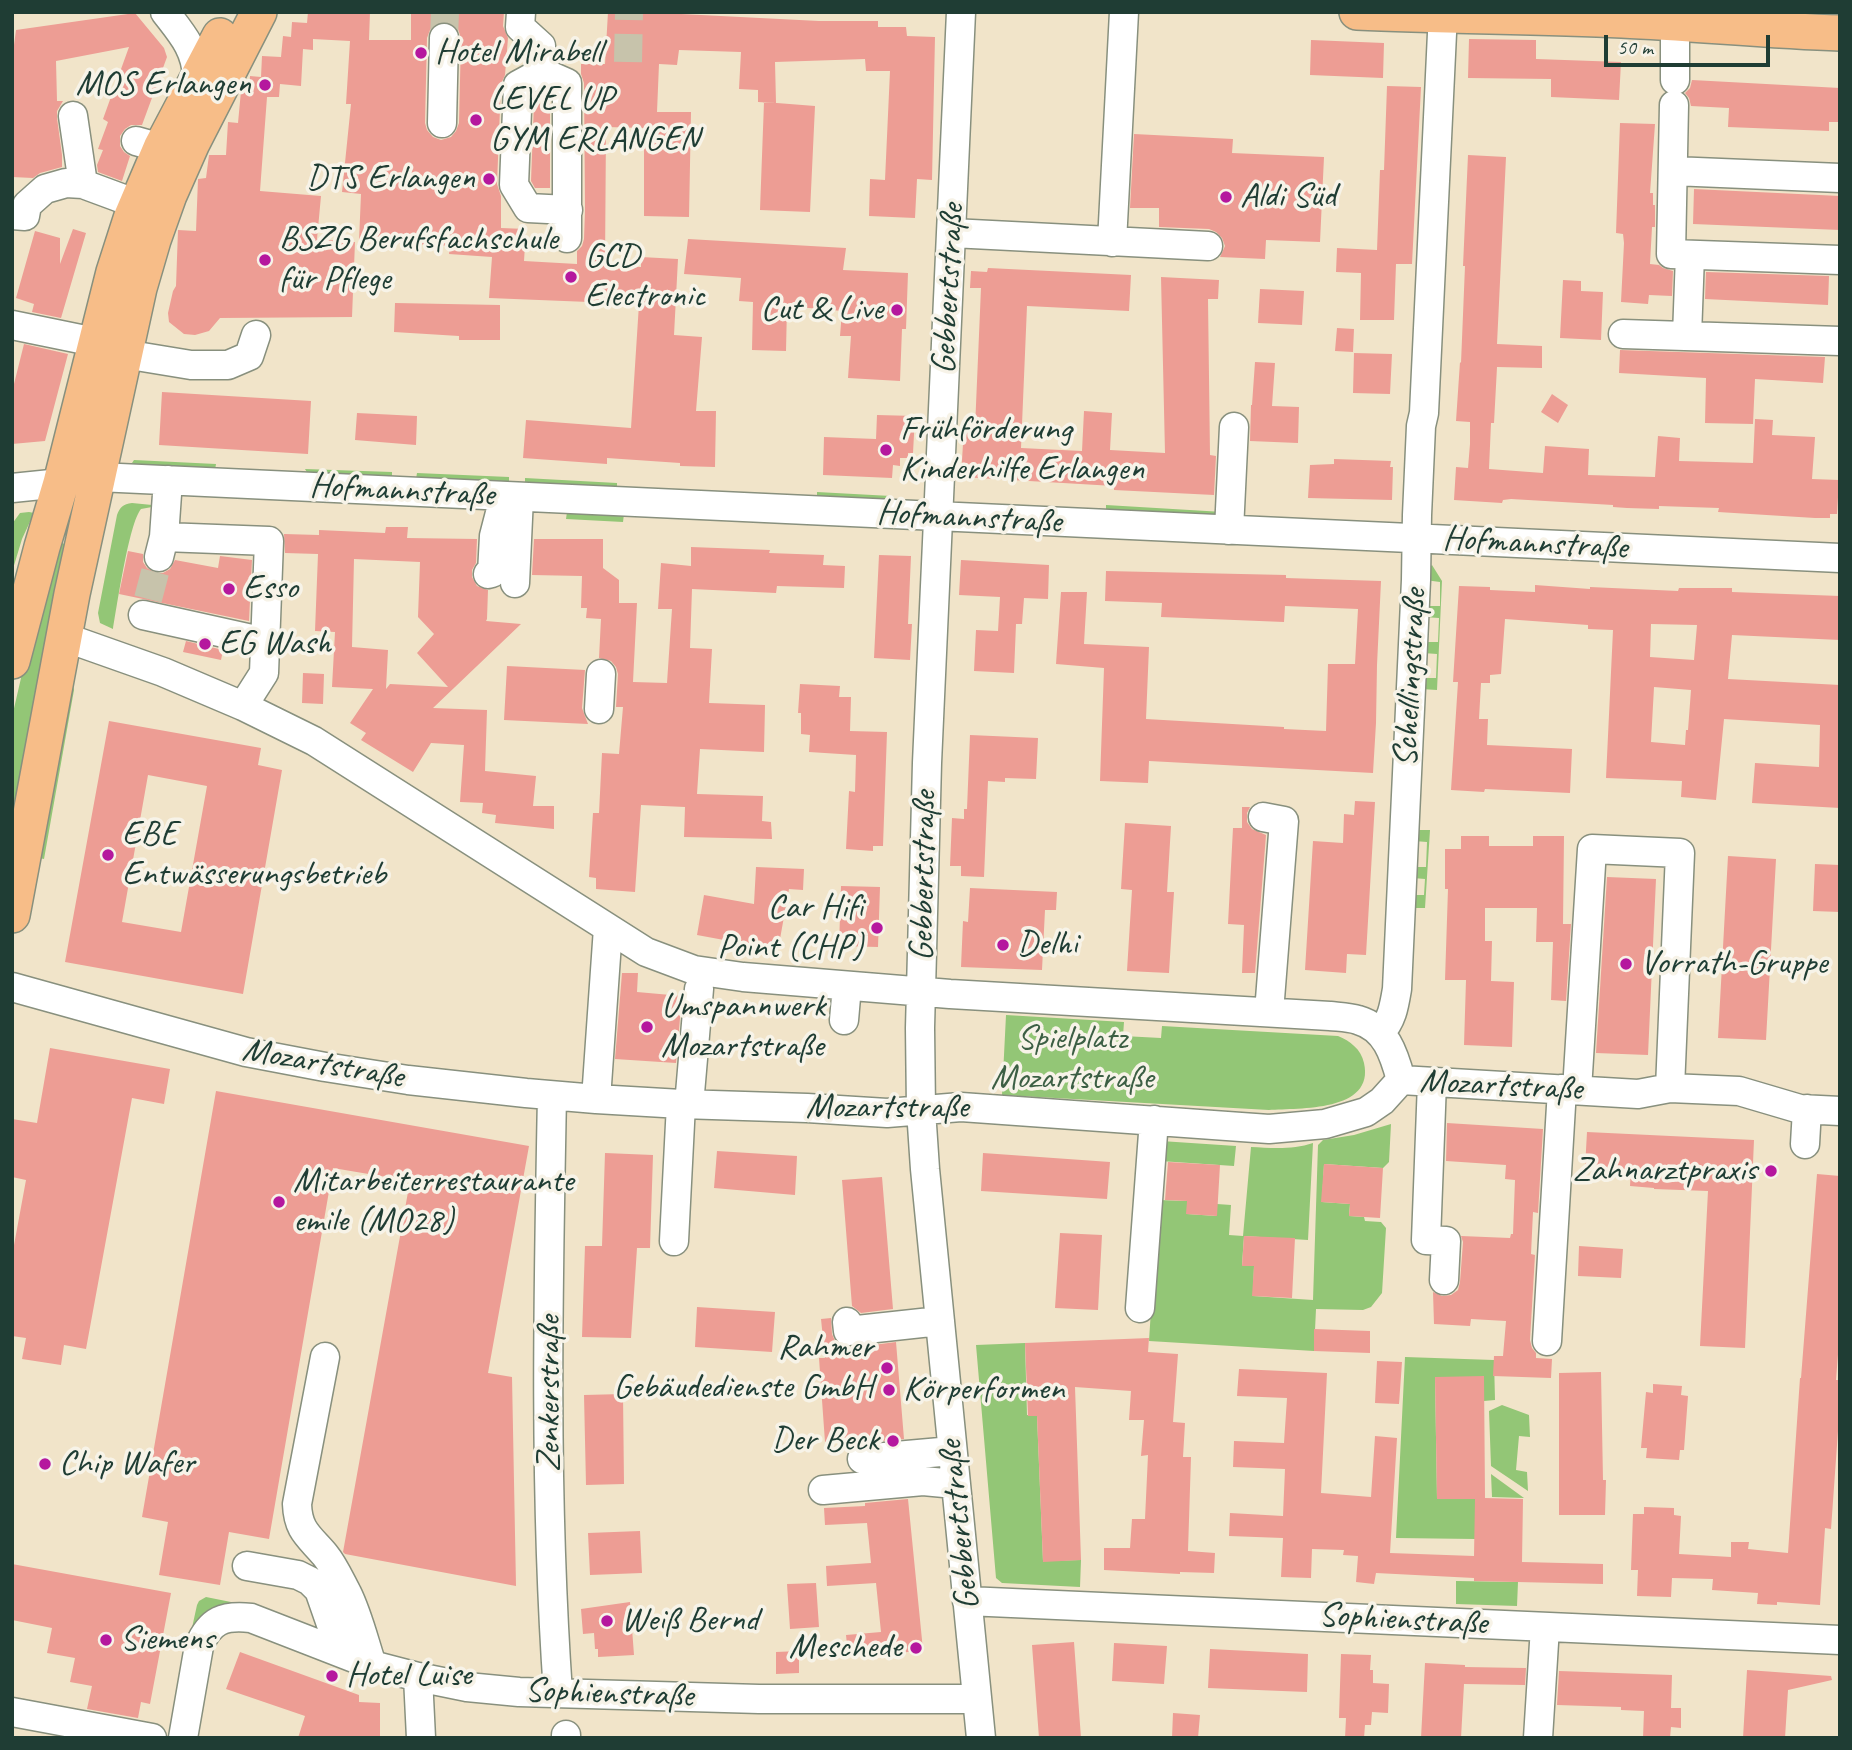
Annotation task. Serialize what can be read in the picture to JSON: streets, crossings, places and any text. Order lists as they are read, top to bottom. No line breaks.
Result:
{"streets":{"street":["Gebbertstraße","Hofmannstraße","Schellingstraße","Mozartstraße","Zenkerstraße","Sophienstraße"]},"crossings":[["Gebbertstraße","Hofmannstraße"],["Gebbertstraße","Mozartstraße"],["Gebbertstraße","Sophienstraße"],["Hofmannstraße","Schellingstraße"],["Mozartstraße","Zenkerstraße"],["Zenkerstraße","Sophienstraße"]],"parks":["Spielplatz Mozartstraße"],"places":["Hotel Mirabell","MOS Erlangen","LEVEL UP GYM ERLANGEN","DTS Erlangen","Aldi Süd","BSZG Berufsfachschule für Pflege","GCD Electronic","Cut & Live","Frühförderung Kinderhilfe Erlangen","Esso","EG Wash","EBE Entwässerungsbetrieb","Car Hifi Point (CHP)","Delhi","Vorrath-Gruppe","Umspannwerk Mozartstraße","Zahnarztpraxis","Mitarbeiterrestaurante emile (MO28)","Rahmer Gebäudedienste GmbH","Körperformen","Der Beck","Chip Wafer","Weiß Bernd","Siemens","Meschede","Hotel Luise"],"scale_bar":"50 m"}
